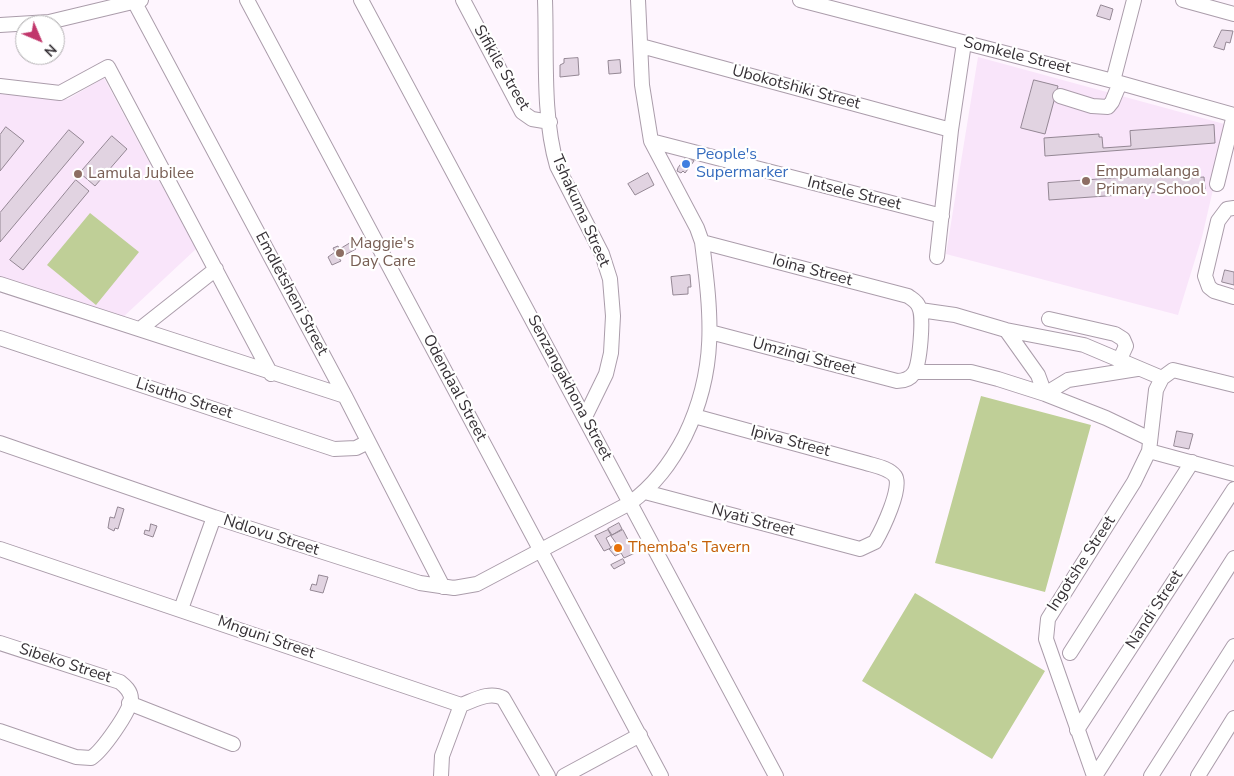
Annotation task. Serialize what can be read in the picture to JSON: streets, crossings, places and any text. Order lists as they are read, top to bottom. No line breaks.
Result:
{"streets":{"street":["Somkele Street","Sifikile Street","Ubokotshiki Street","Intsele Street","Tshakuma Street","Ioina Street","Emdletsheni Street","Umzingi Street","Odendaal Street","Senzangakhona Street","Lisutho Street","Ipiva Street","Nyati Street","Ndlovu Street","Ingotshe Street","Nandi Street","Mnguni Street","Sibeko Street"]},"crossings":[["Sifikile Street","Tshakuma Street"],["Ubokotshiki Street","Ndlovu Street"],["Intsele Street","Ndlovu Street"],["Tshakuma Street","Senzangakhona Street"],["Ioina Street","Ndlovu Street"],["Emdletsheni Street","Lisutho Street"],["Emdletsheni Street","Ndlovu Street"],["Umzingi Street","Ndlovu Street"],["Odendaal Street","Ndlovu Street"],["Senzangakhona Street","Ndlovu Street"],["Ipiva Street","Nyati Street"],["Ipiva Street","Ndlovu Street"],["Nyati Street","Ndlovu Street"],["Ingotshe Street","Nandi Street"]],"places":["People's Supermarker","Lamula Jubilee","Empumalanga Primary School","Maggie's Day Care","Themba's Tavern"],"north":"bottom right"}
